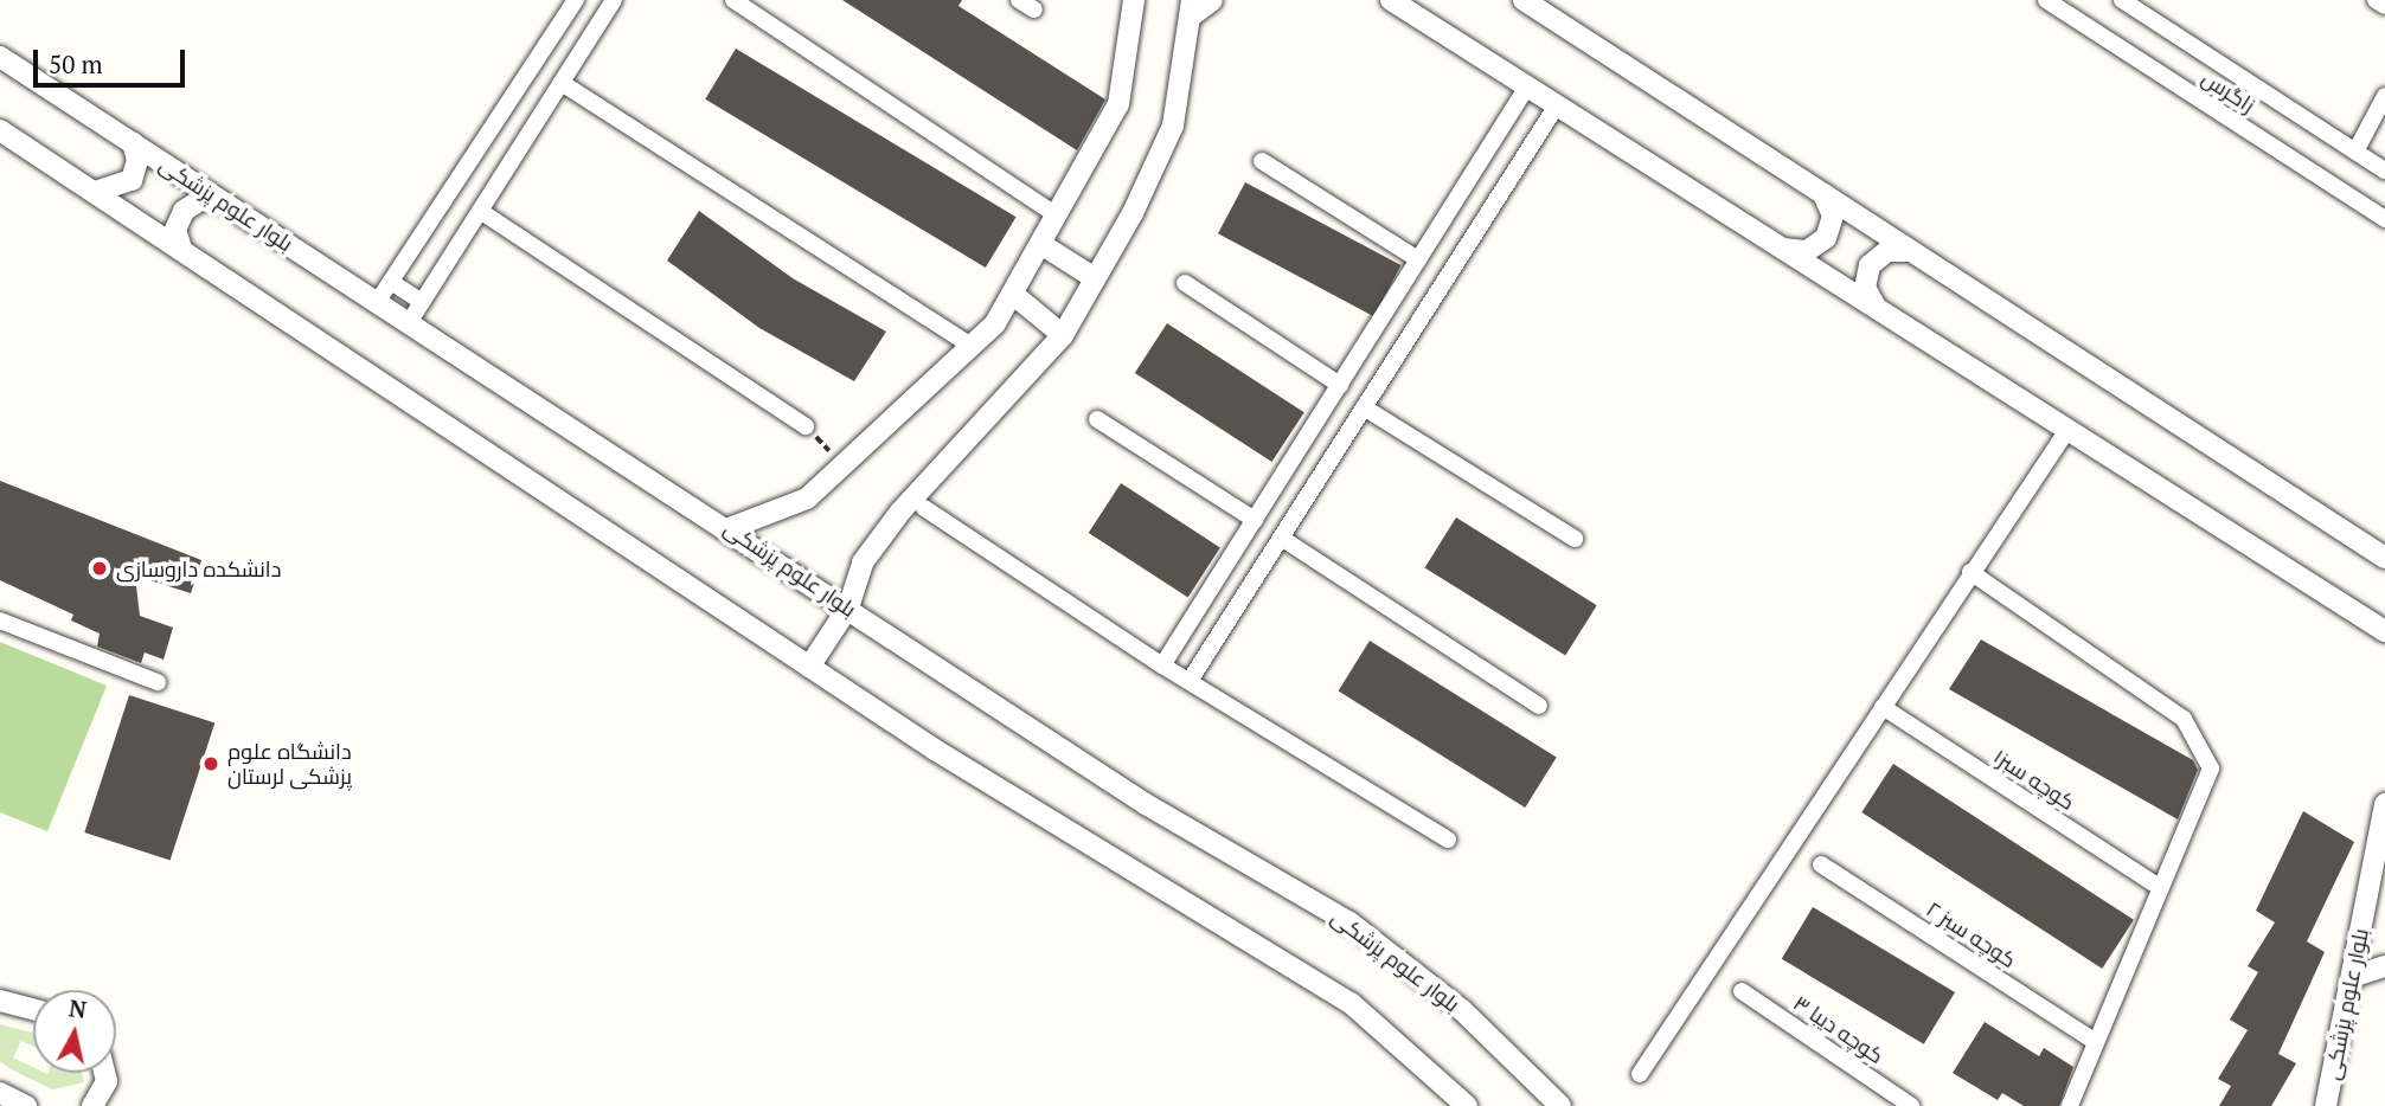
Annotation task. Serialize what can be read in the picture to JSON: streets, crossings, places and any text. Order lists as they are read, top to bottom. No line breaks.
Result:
{"streets":{"street":["زاگرس","بلوار علوم پزشکی","کوچه سبز۱","کوچه سبز ۲","کوچه دیبا ۳"]},"places":["دانشکده داروسازی","دانشگاه علوم پزشکی لرستان"],"scale_bar":"50 m","north":"top"}
